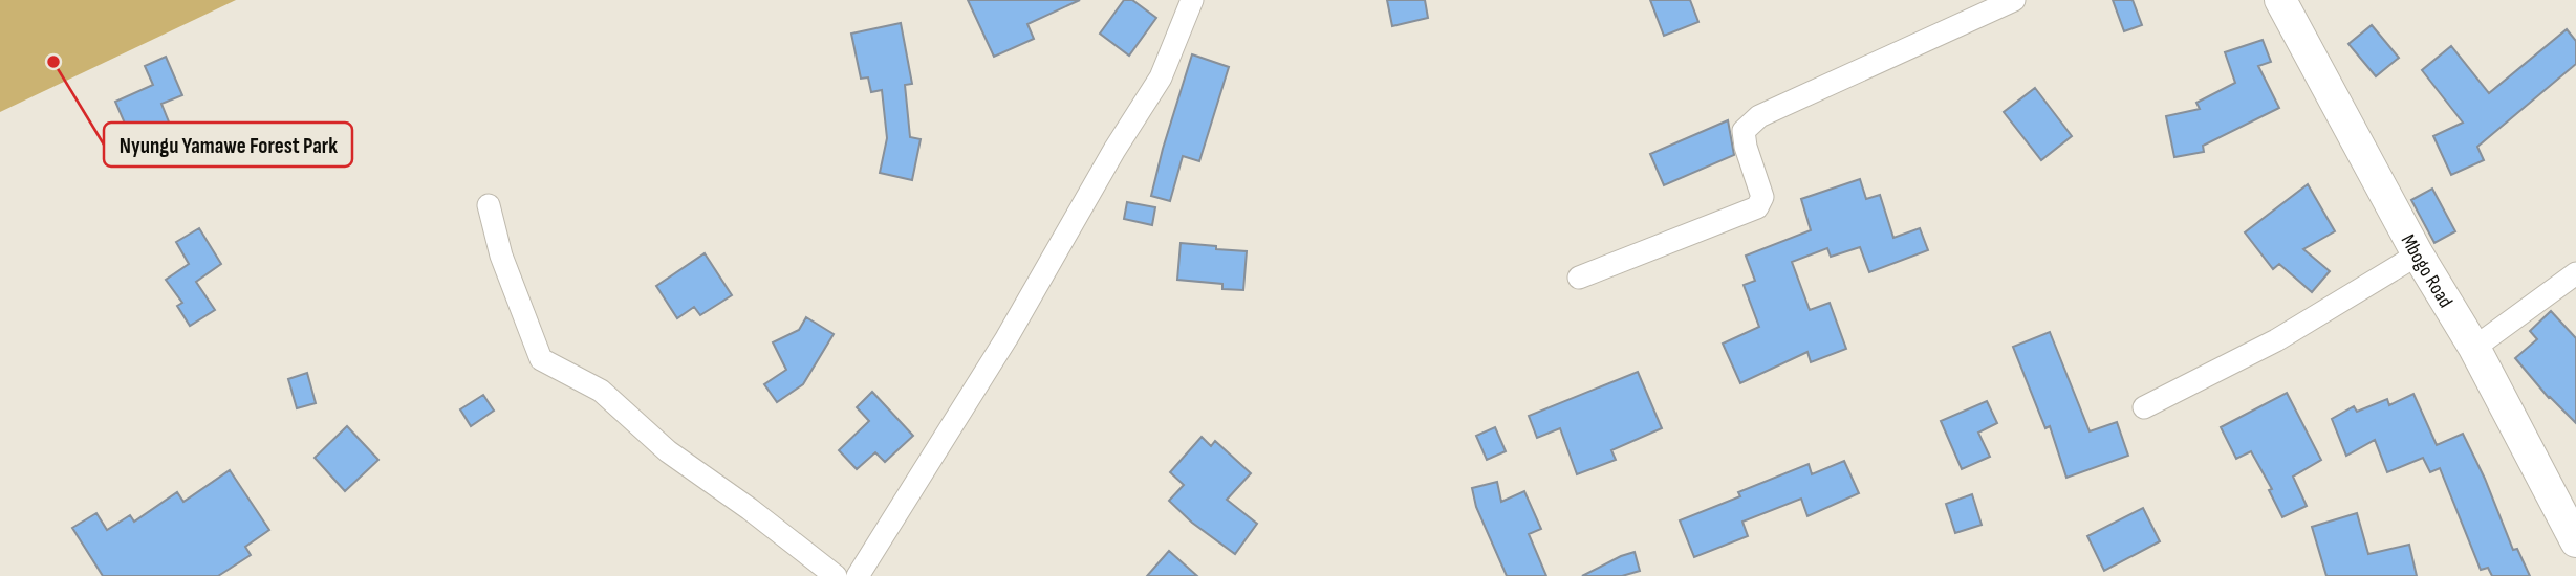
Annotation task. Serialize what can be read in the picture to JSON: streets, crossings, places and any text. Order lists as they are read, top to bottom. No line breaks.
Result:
{"streets":{"main road":["Mbogo Road"]},"places":["Nyungu Yamawe Forest Park"]}
